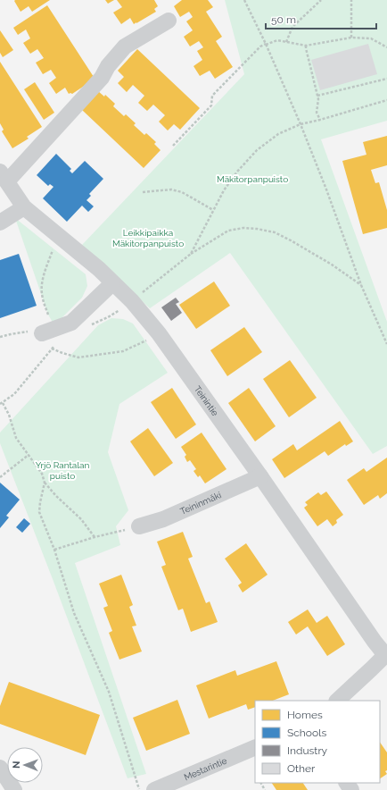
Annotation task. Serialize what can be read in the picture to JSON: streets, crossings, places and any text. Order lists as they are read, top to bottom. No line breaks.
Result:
{"streets":{"street":["Teinintie","Teininmäki","Mestarintie"]},"crossings":[["Teinintie","Teininmäki"]],"parks":["Mäkitorpanpuisto","Leikkipaikka Mäkitorpanpuisto","Yrjö Rantalan puisto"],"legend":["Homes","Schools","Industry","Other"],"scale_bar":"50 m","north":"left"}
